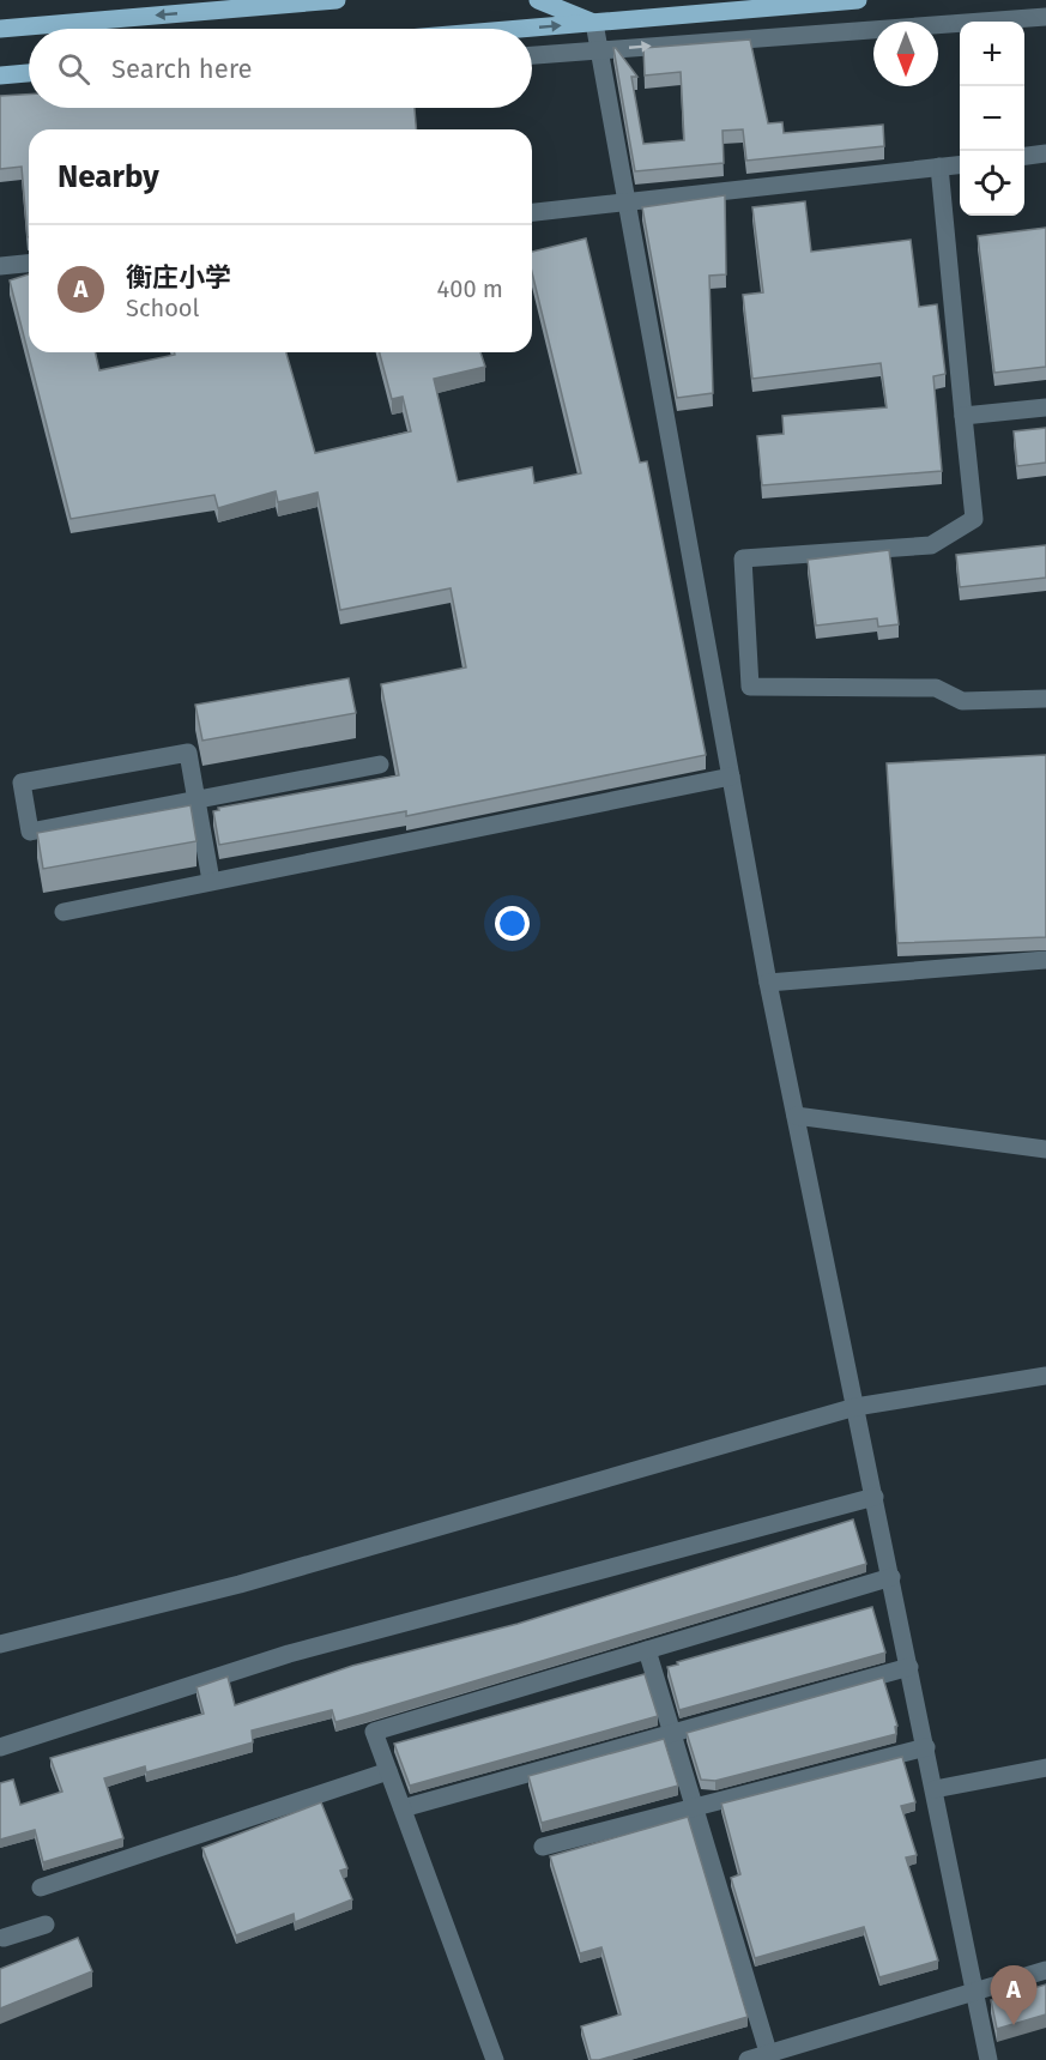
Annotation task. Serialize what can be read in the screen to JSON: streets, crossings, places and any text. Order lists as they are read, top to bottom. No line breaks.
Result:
{"north":"bottom","page":{"map_buttons":["+","−"],"search":"Search here","heading":"Nearby","list":[{"mark":"A","name":"衡庄小学","note":"School","value":"400 m"}],"pins":"A"}}
